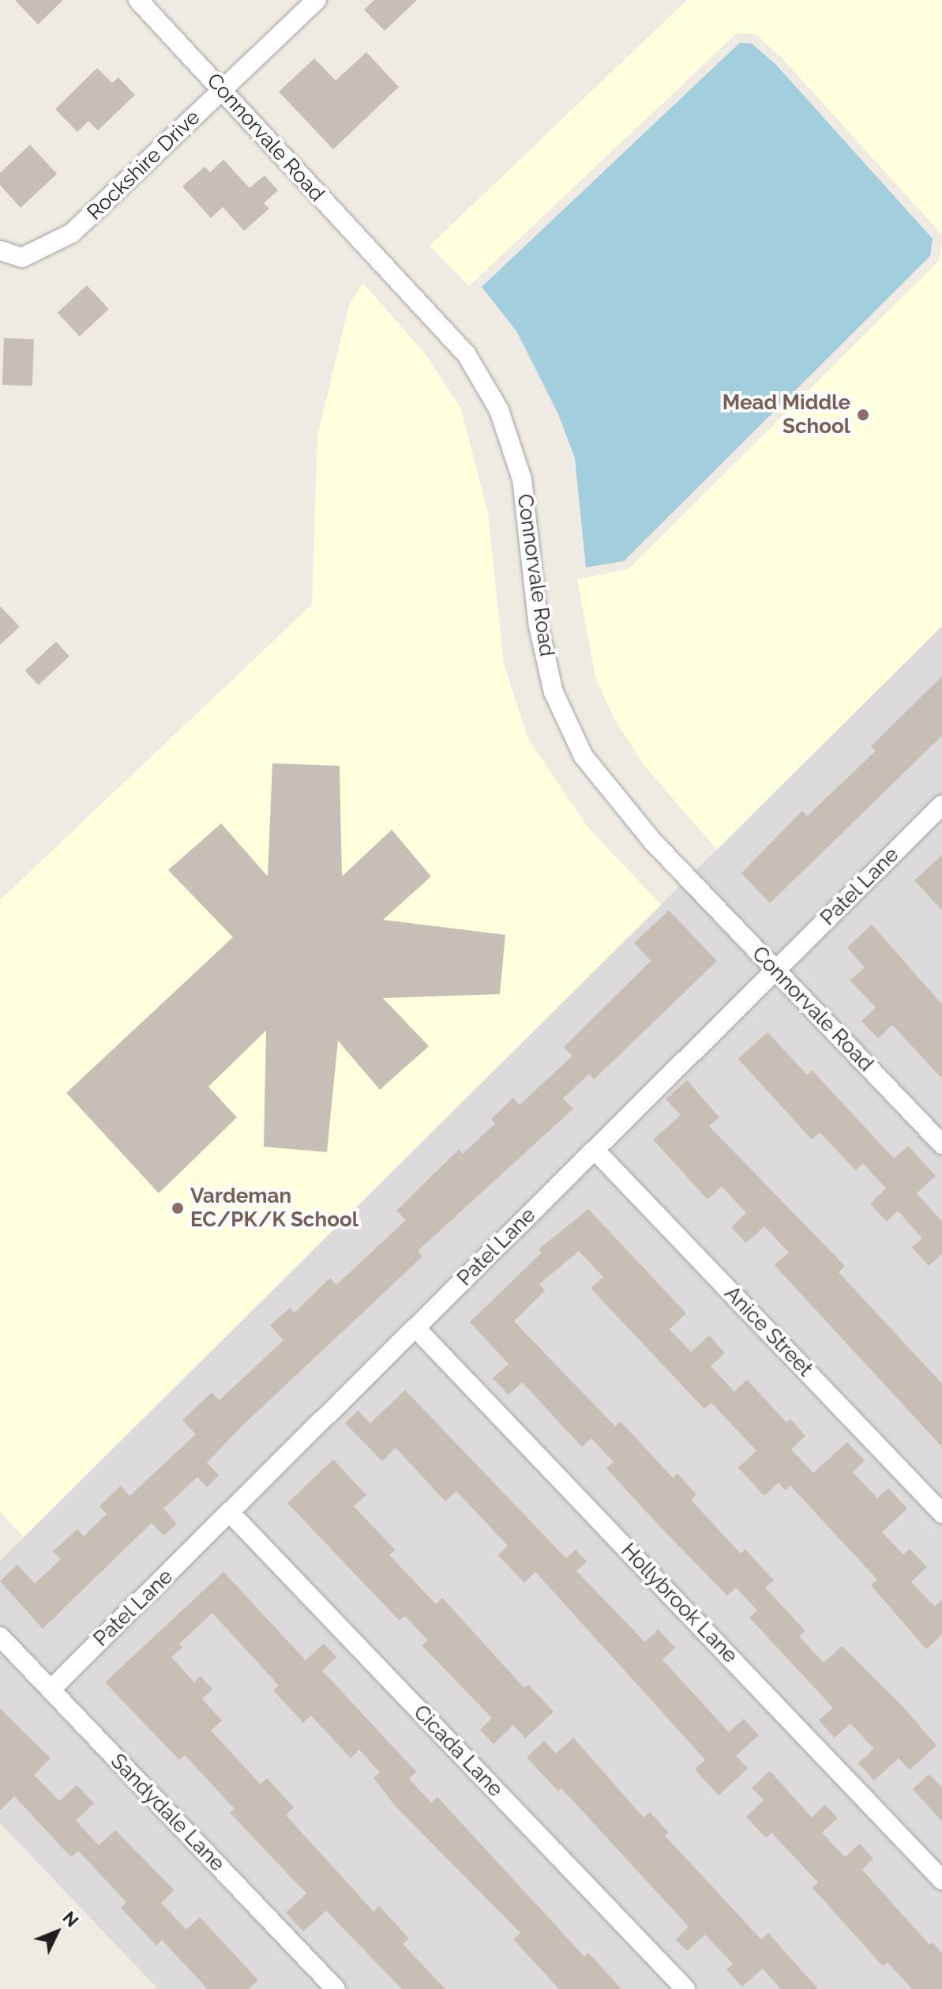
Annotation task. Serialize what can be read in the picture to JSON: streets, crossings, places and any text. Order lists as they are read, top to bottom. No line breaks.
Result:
{"streets":{"street":["Connorvale Road","Rockshire Drive","Patel Lane","Anice Street","Hollybrook Lane","Cicada Lane","Sandydale Lane"]},"crossings":[["Connorvale Road","Rockshire Drive"],["Connorvale Road","Patel Lane"],["Patel Lane","Anice Street"],["Patel Lane","Hollybrook Lane"],["Patel Lane","Cicada Lane"],["Patel Lane","Sandydale Lane"]],"places":["Mead Middle School","Vardeman EC/PK/K School"],"north":"top right"}
